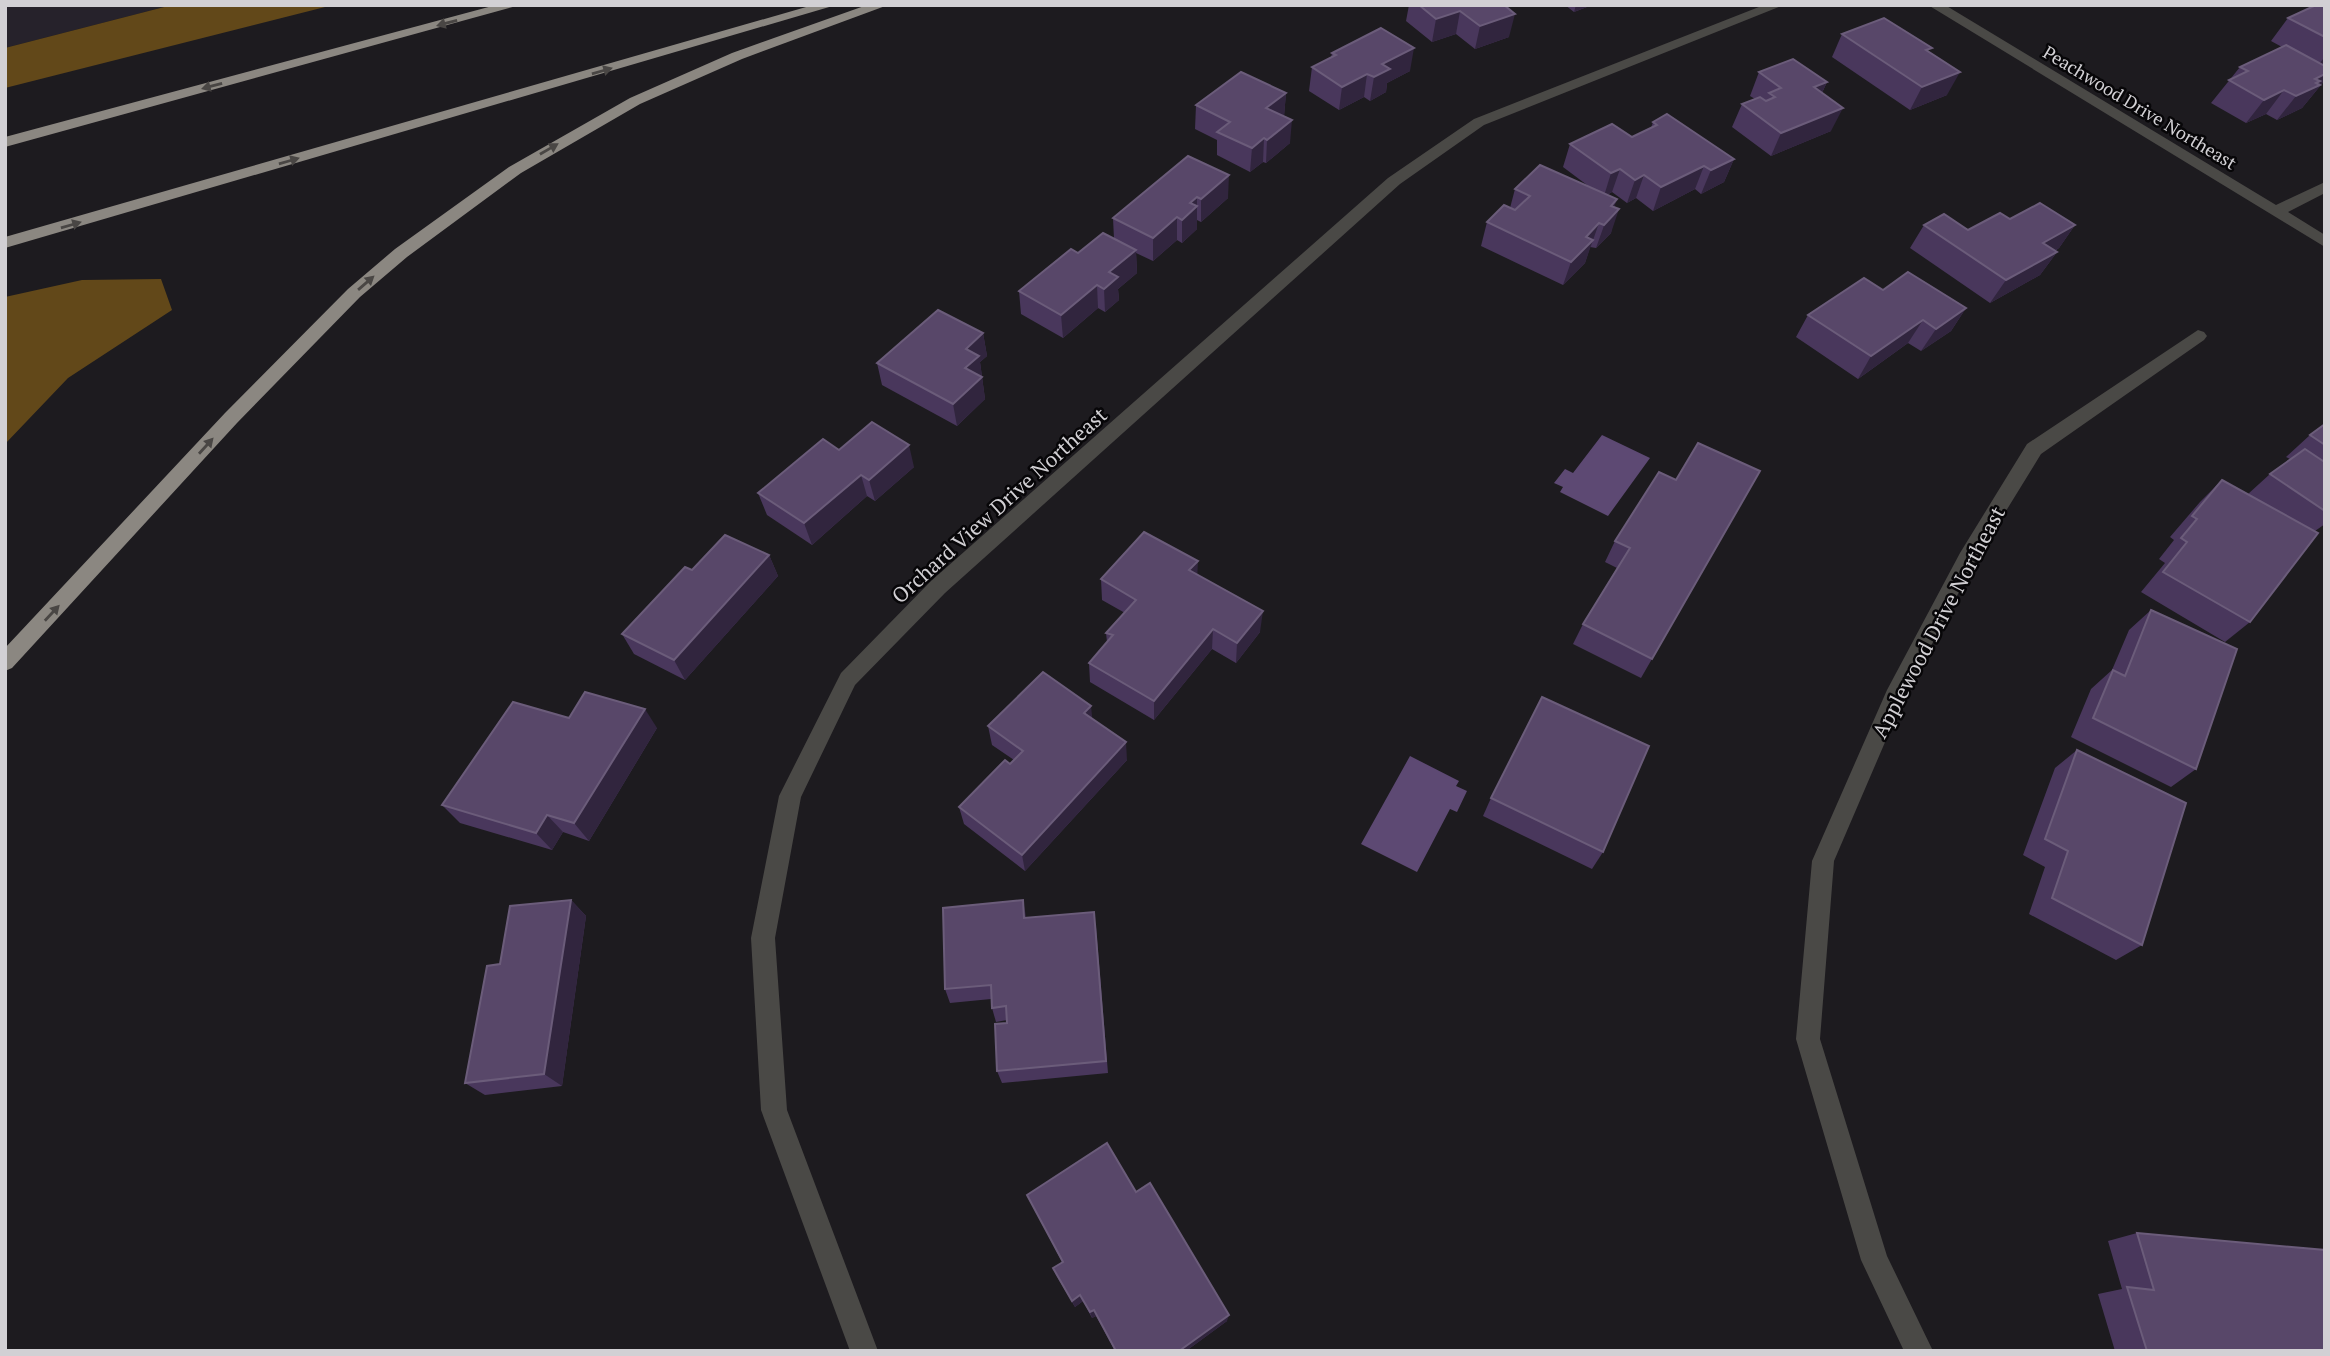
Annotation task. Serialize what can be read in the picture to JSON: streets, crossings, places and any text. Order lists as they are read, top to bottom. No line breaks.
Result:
{"streets":{"street":["Peachwood Drive Northeast","Orchard View Drive Northeast","Applewood Drive Northeast"]}}
